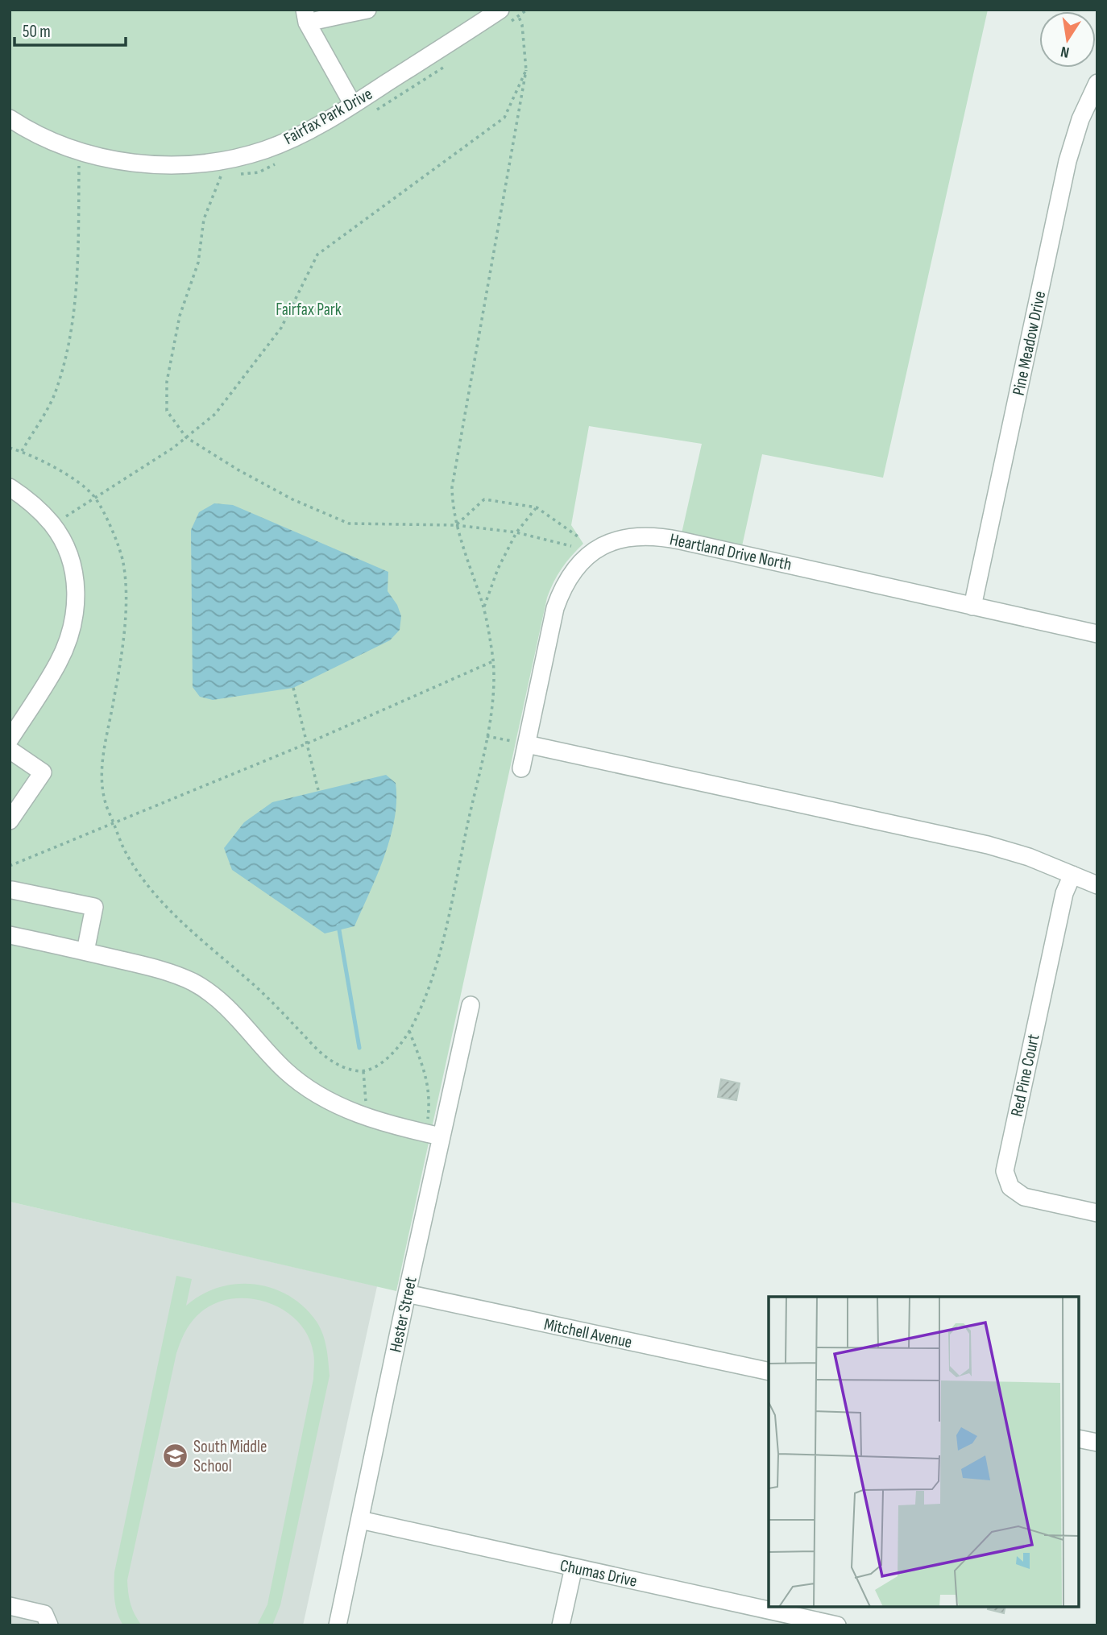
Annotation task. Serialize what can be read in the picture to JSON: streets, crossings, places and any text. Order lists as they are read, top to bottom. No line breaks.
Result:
{"streets":{"street":["Fairfax Park Drive","Pine Meadow Drive","Heartland Drive North","Red Pine Court","Hester Street","Mitchell Avenue","Chumas Drive"]},"crossings":[["Pine Meadow Drive","Heartland Drive North"],["Hester Street","Mitchell Avenue"],["Hester Street","Chumas Drive"]],"parks":["Fairfax Park"],"places":{"school or university":["South Middle School"]},"scale_bar":"50 m","north":"bottom"}
